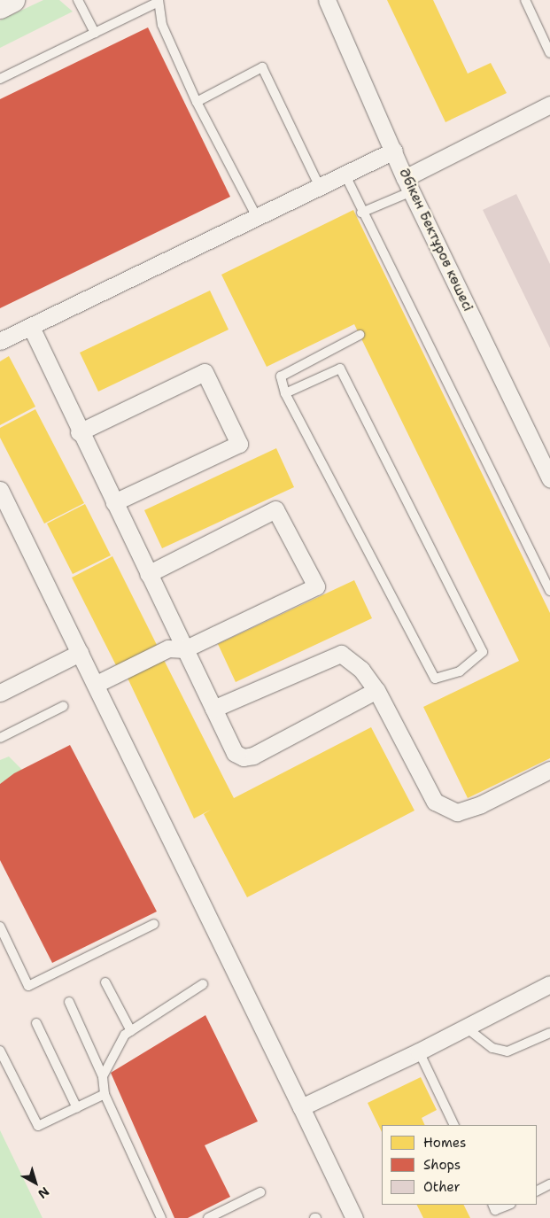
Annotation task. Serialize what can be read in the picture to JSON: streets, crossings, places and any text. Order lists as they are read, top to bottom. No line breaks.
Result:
{"streets":{"street":["Әбікен Бектұров көшесі"]},"legend":["Homes","Shops","Other"],"north":"bottom right"}
